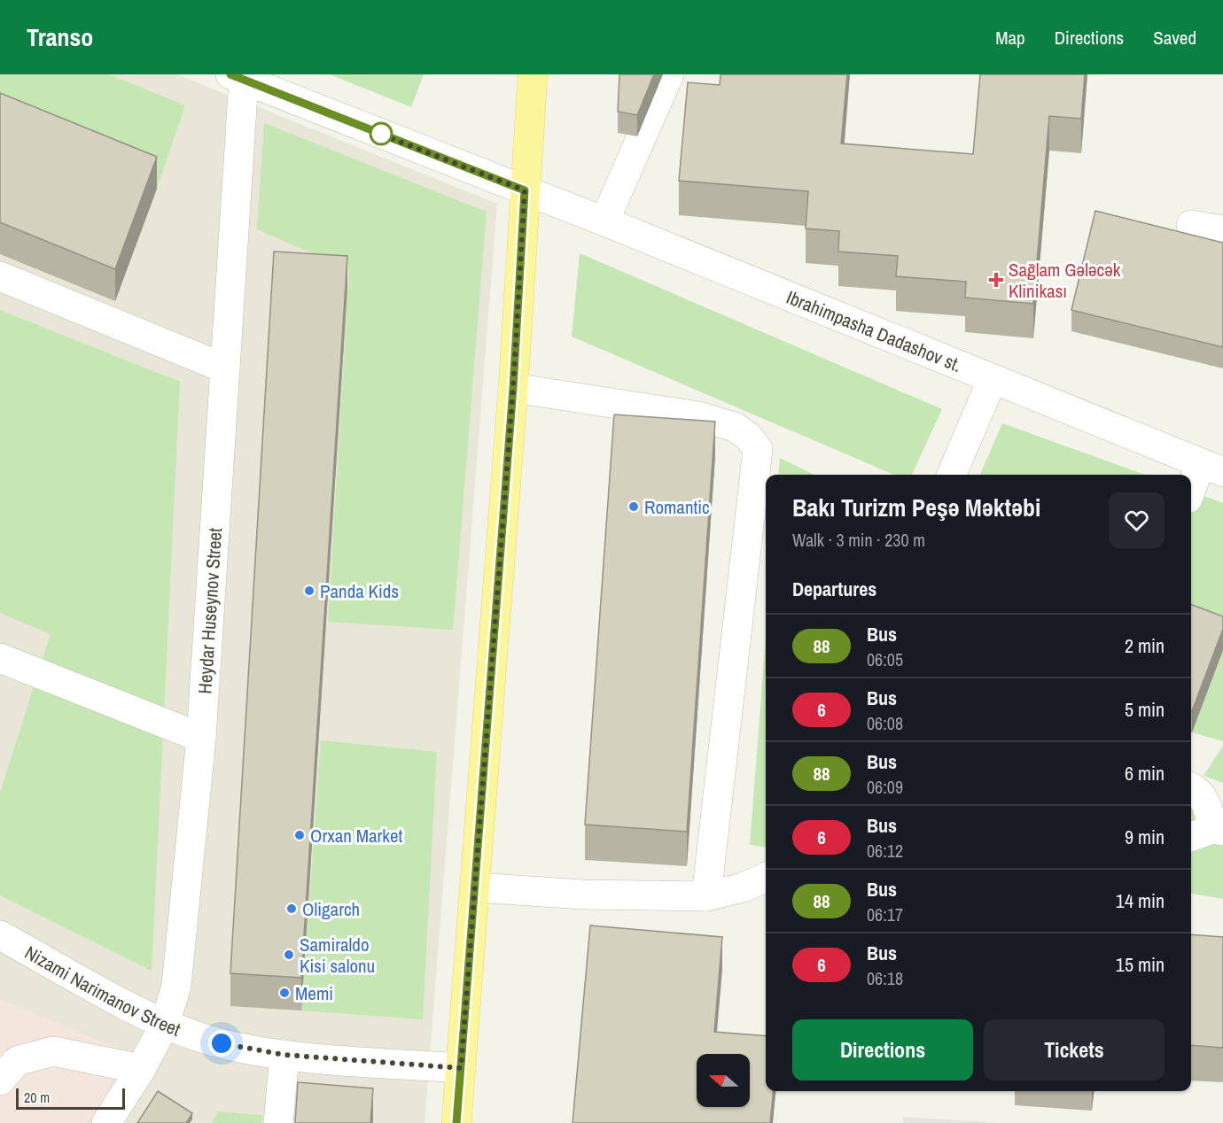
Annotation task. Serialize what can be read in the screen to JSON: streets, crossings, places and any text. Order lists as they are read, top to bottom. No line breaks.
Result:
{"streets":{"street":["Ibrahimpasha Dadashov st.","Heydar Huseynov Street","Nizami Narimanov Street"]},"crossings":[["Ibrahimpasha Dadashov st.","Heydar Huseynov Street"],["Heydar Huseynov Street","Nizami Narimanov Street"]],"places":{"health":["Sağlam Gələcək Klinikası"],"other":["Romantic","Panda Kids","Orxan Market","Oligarch","Samiraldo Kisi salonu","Memi"]},"lines":["bus line 88"],"scale_bar":"20 m","north":"left","page":{"header":"Transo","nav":["Map","Directions","Saved"],"heading":[["Bakı Turizm Peşə Məktəbi","Walk · 3 min · 230 m"],"Departures"],"list":[{"mark":"88","name":"Bus","note":"06:05","value":"2 min"},{"mark":"6","name":"Bus","note":"06:08","value":"5 min"},{"mark":"88","name":"Bus","note":"06:09","value":"6 min"},{"mark":"6","name":"Bus","note":"06:12","value":"9 min"},{"mark":"88","name":"Bus","note":"06:17","value":"14 min"},{"mark":"6","name":"Bus","note":"06:18","value":"15 min"}],"buttons":["Directions","Tickets"],"scale":"20 m"}}
